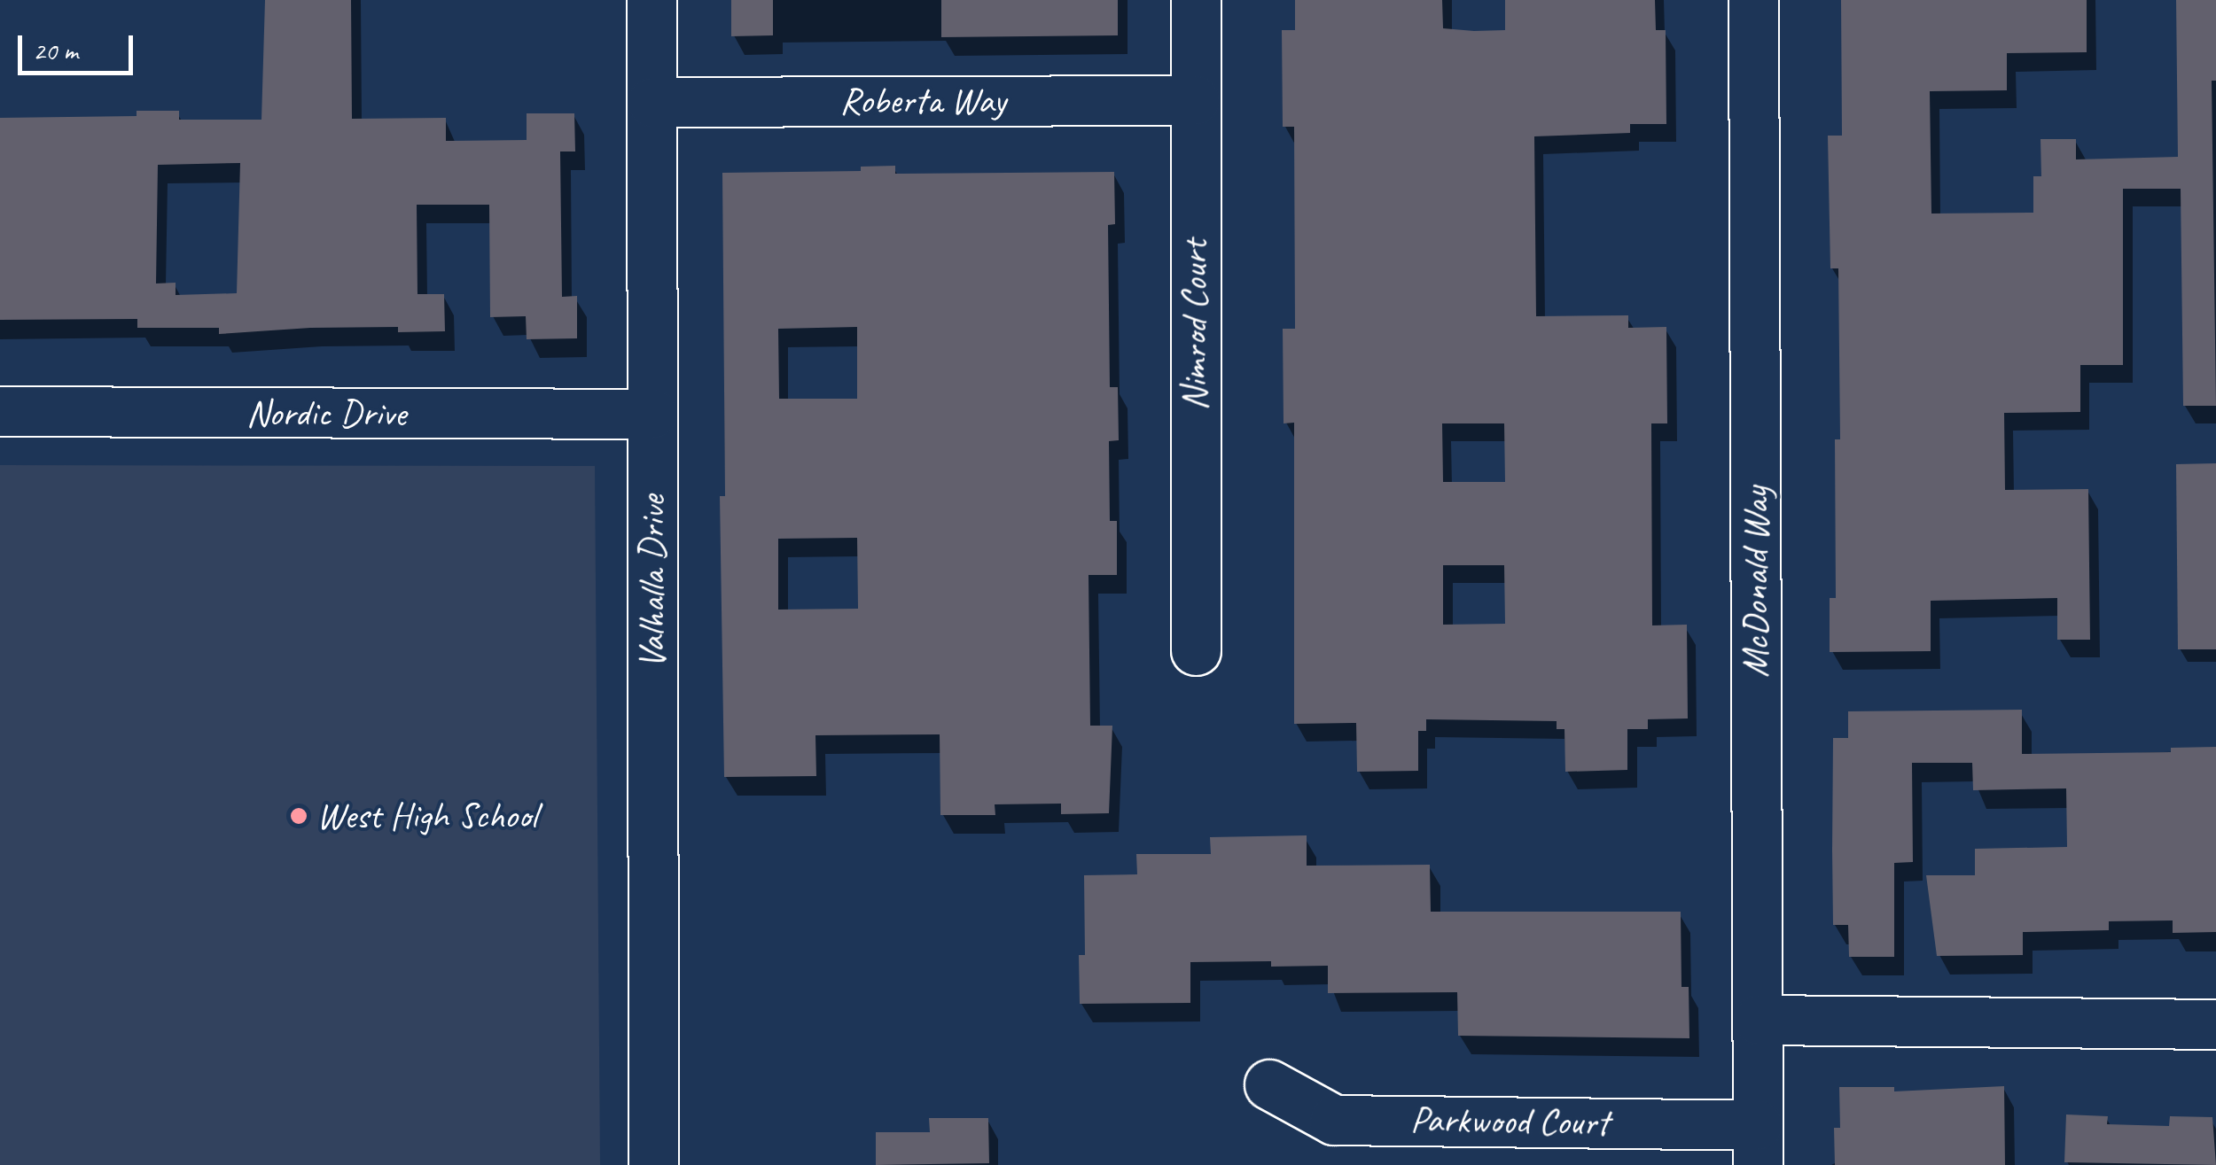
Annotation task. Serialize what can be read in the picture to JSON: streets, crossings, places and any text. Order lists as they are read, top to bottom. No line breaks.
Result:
{"streets":{"street":["Roberta Way","Nimrod Court","Nordic Drive","Valhalla Drive","McDonald Way","Parkwood Court"]},"crossings":[["Roberta Way","Nimrod Court"],["Roberta Way","Valhalla Drive"],["Nordic Drive","Valhalla Drive"],["McDonald Way","Parkwood Court"]],"places":["West High School"],"scale_bar":"20 m"}
